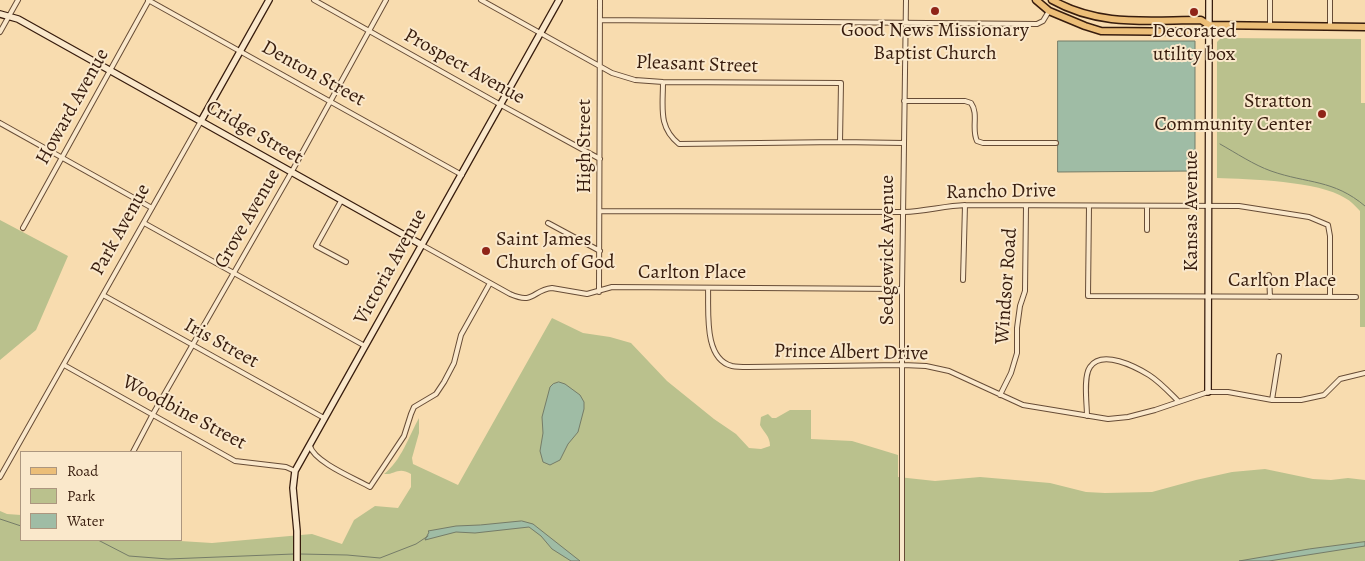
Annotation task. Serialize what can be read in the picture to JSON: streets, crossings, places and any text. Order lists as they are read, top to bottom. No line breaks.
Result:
{"streets":{"street":["Pleasant Street","Prospect Avenue","Denton Street","Howard Avenue","Cridge Street","High Street","Rancho Drive","Kansas Avenue","Grove Avenue","Park Avenue","Sedgewick Avenue","Victoria Avenue","Carlton Place","Windsor Road","Iris Street","Prince Albert Drive","Woodbine Street"]},"crossings":[["Pleasant Street","High Street"],["Pleasant Street","Victoria Avenue"],["Prospect Avenue","High Street"],["Prospect Avenue","Grove Avenue"],["Prospect Avenue","Victoria Avenue"],["Denton Street","Howard Avenue"],["Denton Street","Grove Avenue"],["Denton Street","Park Avenue"],["Denton Street","Victoria Avenue"],["Howard Avenue","Cridge Street"],["Cridge Street","Grove Avenue"],["Cridge Street","Park Avenue"],["Cridge Street","Victoria Avenue"],["Cridge Street","Carlton Place"],["High Street","Rancho Drive"],["High Street","Carlton Place"],["Rancho Drive","Kansas Avenue"],["Rancho Drive","Sedgewick Avenue"],["Rancho Drive","Carlton Place"],["Rancho Drive","Windsor Road"],["Kansas Avenue","Carlton Place"],["Kansas Avenue","Prince Albert Drive"],["Grove Avenue","Iris Street"],["Grove Avenue","Woodbine Street"],["Park Avenue","Iris Street"],["Park Avenue","Woodbine Street"],["Sedgewick Avenue","Carlton Place"],["Sedgewick Avenue","Prince Albert Drive"],["Victoria Avenue","Iris Street"],["Victoria Avenue","Woodbine Street"],["Carlton Place","Prince Albert Drive"],["Windsor Road","Prince Albert Drive"]],"places":["Good News Missionary Baptist Church","Decorated utility box","Stratton Community Center","Saint James Church of God"],"legend":["Road","Park","Water"]}
